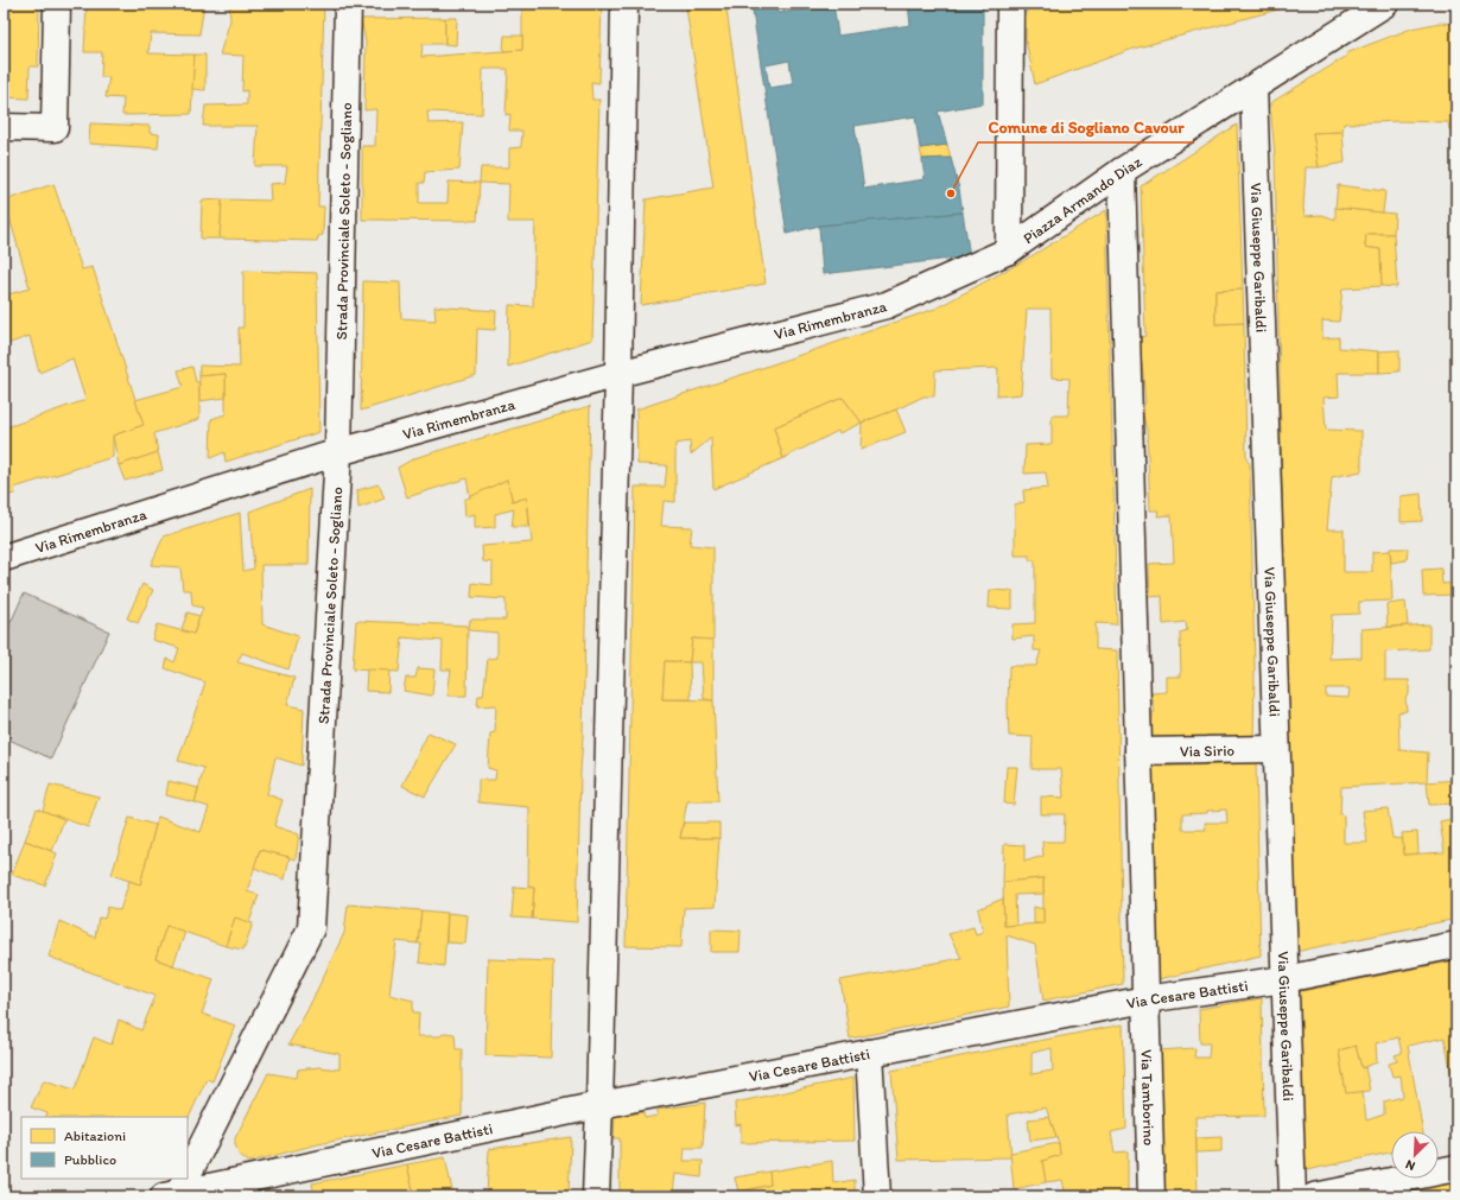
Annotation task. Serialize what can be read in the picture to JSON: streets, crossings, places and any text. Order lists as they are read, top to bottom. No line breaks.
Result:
{"streets":{"street":["Piazza Armando Diaz","Strada Provinciale Soleto - Sogliano","Via Giuseppe Garibaldi","Via Rimembranza","Via Sirio","Via Cesare Battisti","Via Tamborino"]},"crossings":[["Piazza Armando Diaz","Via Giuseppe Garibaldi"],["Piazza Armando Diaz","Via Rimembranza"],["Piazza Armando Diaz","Via Tamborino"],["Strada Provinciale Soleto - Sogliano","Via Rimembranza"],["Strada Provinciale Soleto - Sogliano","Via Cesare Battisti"],["Via Giuseppe Garibaldi","Via Sirio"],["Via Giuseppe Garibaldi","Via Cesare Battisti"],["Via Sirio","Via Tamborino"],["Via Cesare Battisti","Via Tamborino"]],"places":["Comune di Sogliano Cavour"],"legend":["Abitazioni","Pubblico"],"north":"bottom left"}
